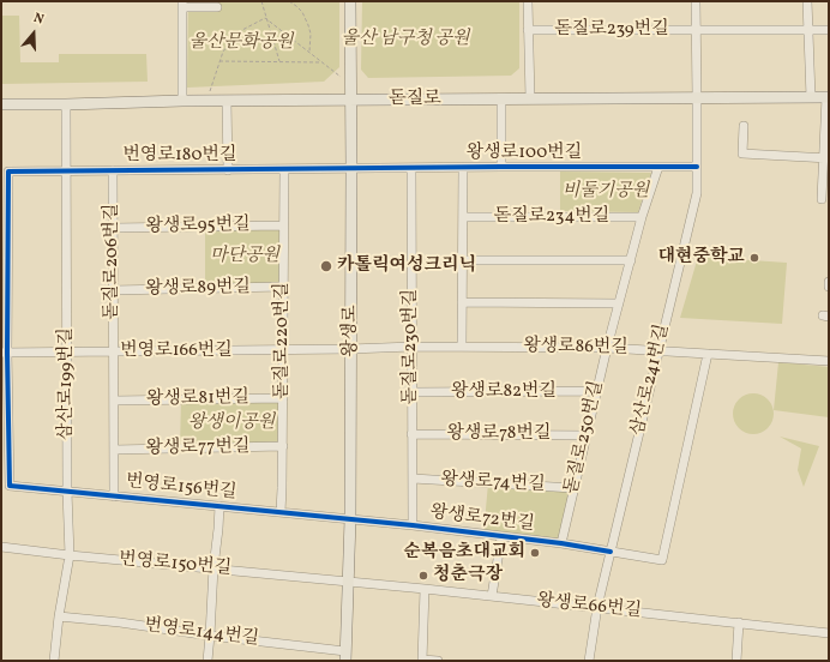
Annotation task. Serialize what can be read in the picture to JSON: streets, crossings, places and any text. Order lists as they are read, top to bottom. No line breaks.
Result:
{"streets":{"main road":["돋질로","왕생로"],"street":["돋질로239번길","왕생로100번길","번영로180번길","돋질로234번길","왕생로95번길","돋질로206번길","왕생로89번길","돋질로220번길","돋질로230번길","왕생로86번길","번영로166번길","삼산로241번길","삼산로199번길","왕생로82번길","왕생로81번길","왕생로78번길","돋질로250번길","왕생로77번길","왕생로74번길","번영로156번길","왕생로72번길","번영로150번길","왕생로66번길","번영로144번길"]},"crossings":[["돋질로239번길","돋질로"],["돋질로239번길","삼산로241번길"],["돋질로","왕생로"],["돋질로","삼산로241번길"],["돋질로","삼산로199번길"],["왕생로100번길","번영로180번길"],["왕생로100번길","왕생로"],["왕생로100번길","돋질로230번길"],["왕생로100번길","삼산로241번길"],["왕생로100번길","돋질로250번길"],["번영로180번길","돋질로206번길"],["번영로180번길","왕생로"],["번영로180번길","돋질로220번길"],["번영로180번길","번영로166번길"],["번영로180번길","삼산로199번길"],["번영로180번길","번영로156번길"],["돋질로234번길","돋질로250번길"],["왕생로95번길","돋질로206번길"],["왕생로95번길","돋질로220번길"],["돋질로206번길","왕생로89번길"],["돋질로206번길","번영로166번길"],["돋질로206번길","왕생로81번길"],["돋질로206번길","왕생로77번길"],["돋질로206번길","번영로156번길"],["왕생로89번길","돋질로220번길"],["왕생로","왕생로86번길"],["왕생로","번영로166번길"],["왕생로","번영로156번길"],["왕생로","왕생로72번길"],["왕생로","번영로150번길"],["왕생로","왕생로66번길"],["왕생로","번영로144번길"],["돋질로220번길","번영로166번길"],["돋질로220번길","왕생로81번길"],["돋질로220번길","왕생로77번길"],["돋질로220번길","번영로156번길"],["돋질로230번길","왕생로86번길"],["돋질로230번길","왕생로82번길"],["돋질로230번길","왕생로78번길"],["돋질로230번길","왕생로74번길"],["돋질로230번길","왕생로72번길"],["왕생로86번길","번영로166번길"],["왕생로86번길","삼산로241번길"],["왕생로86번길","돋질로250번길"],["왕생로86번길","왕생로72번길"],["번영로166번길","삼산로199번길"],["번영로166번길","번영로156번길"],["삼산로241번길","왕생로72번길"],["삼산로241번길","왕생로66번길"],["삼산로199번길","번영로156번길"],["삼산로199번길","번영로150번길"],["삼산로199번길","번영로144번길"],["왕생로82번길","돋질로250번길"],["왕생로78번길","돋질로250번길"],["돋질로250번길","왕생로74번길"],["돋질로250번길","왕생로72번길"],["번영로156번길","왕생로72번길"],["번영로150번길","왕생로66번길"]],"parks":["울산 남구청 공원","울산문화공원","비둘기공원","마단공원","왕생이공원"],"places":["대현중학교","카톨릭여성크리닉","순복음초대교회","청춘극장"],"north":"top"}
